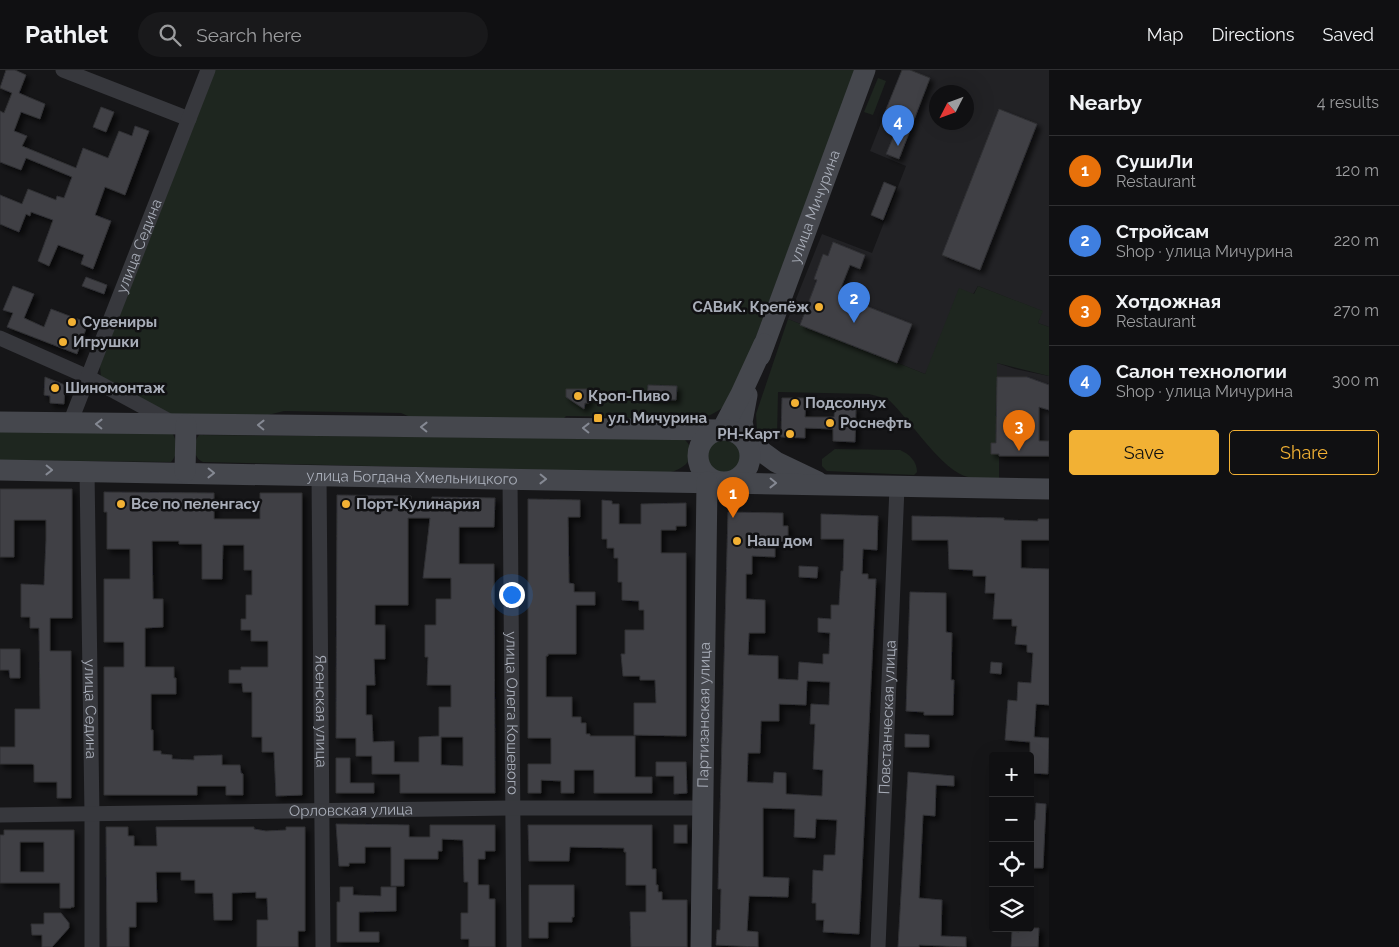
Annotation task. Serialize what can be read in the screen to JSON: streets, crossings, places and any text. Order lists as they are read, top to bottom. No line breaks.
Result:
{"streets":{"main road":["улица Мичурина","улица Богдана Хмельницкого","Партизанская улица"],"street":["улица Седина","Ясенская улица","улица Олега Кошевого","Повстанческая улица","Орловская улица"]},"crossings":[["улица Мичурина","улица Богдана Хмельницкого"],["улица Мичурина","Партизанская улица"],["улица Седина","улица Богдана Хмельницкого"],["улица Седина","Орловская улица"],["улица Богдана Хмельницкого","Ясенская улица"],["улица Богдана Хмельницкого","улица Олега Кошевого"],["улица Богдана Хмельницкого","Партизанская улица"],["улица Богдана Хмельницкого","Повстанческая улица"],["Ясенская улица","Орловская улица"],["улица Олега Кошевого","Орловская улица"],["Партизанская улица","Орловская улица"]],"places":{"other":["САВиК. Крепёж","Сувениры","Игрушки","Шиномонтаж","Кроп-Пиво","Подсолнух","Роснефть","РН-Карт","Все по пеленгасу","Порт-Кулинария","Наш дом"],"transit":["ул. Мичурина"]},"north":"bottom left","page":{"header":"Pathlet","search":"Search here","nav":["Map","Directions","Saved"],"heading":["Nearby","4 results"],"pins":["4","2","3","1"],"list":[{"mark":"1","name":"СушиЛи","note":"Restaurant","value":"120 m"},{"mark":"2","name":"Стройсам","note":"Shop · улица Мичурина","value":"220 m"},{"mark":"3","name":"Хотдожная","note":"Restaurant","value":"270 m"},{"mark":"4","name":"Салон технологии","note":"Shop · улица Мичурина","value":"300 m"}],"buttons":["Save","Share"],"map_buttons":["+","−"]}}
